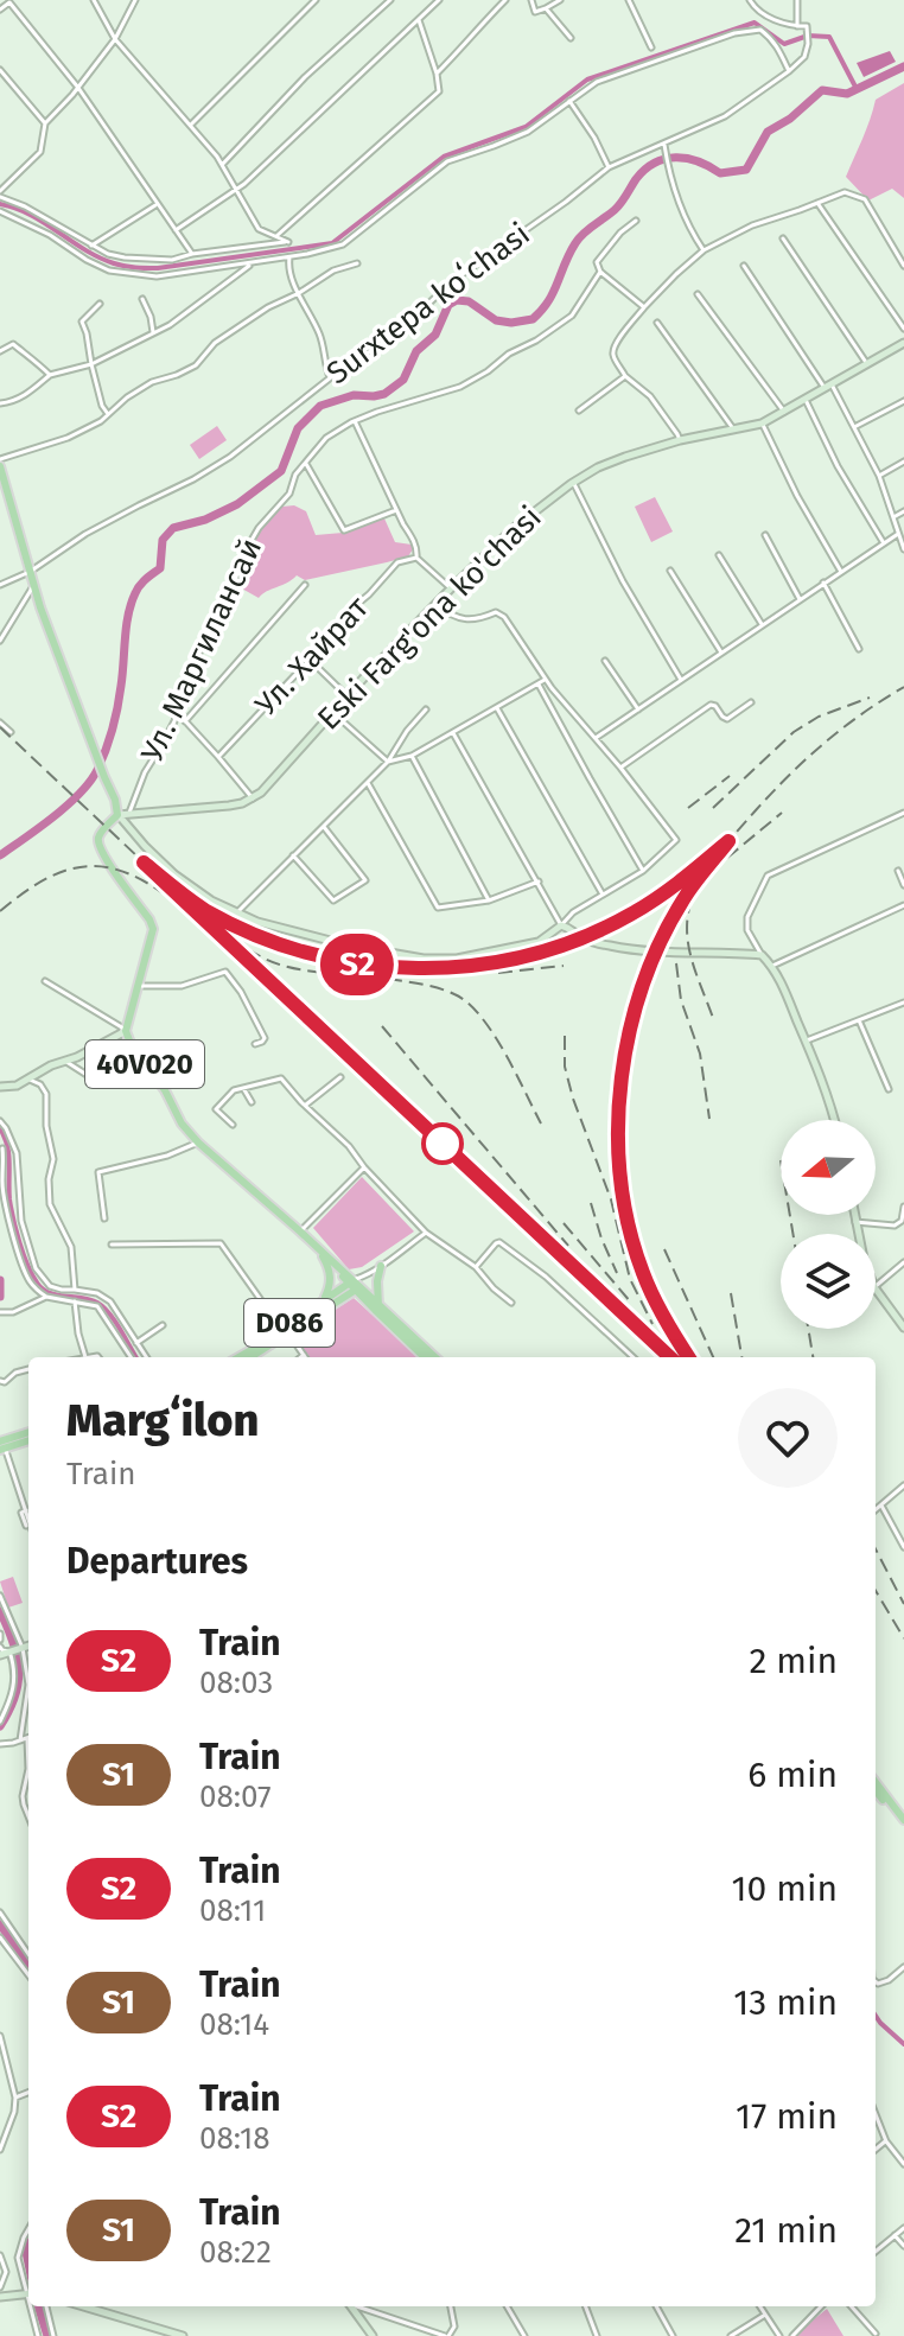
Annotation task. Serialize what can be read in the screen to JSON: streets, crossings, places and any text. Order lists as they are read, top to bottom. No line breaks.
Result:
{"streets":{"main road":["40V020","D086"],"street":["Surxtepa koʻchasi","Eski Farg'ona ko'chasi","Ул. Маргилансай","Ул. Хайрат"]},"crossings":[["40V020","D086"]],"north":"left","page":{"on_map":"S2","heading":[["Margʻilon","Train"],"Departures"],"list":[{"mark":"S2","name":"Train","note":"08:03","value":"2 min"},{"mark":"S1","name":"Train","note":"08:07","value":"6 min"},{"mark":"S2","name":"Train","note":"08:11","value":"10 min"},{"mark":"S1","name":"Train","note":"08:14","value":"13 min"},{"mark":"S2","name":"Train","note":"08:18","value":"17 min"},{"mark":"S1","name":"Train","note":"08:22","value":"21 min"}]}}
